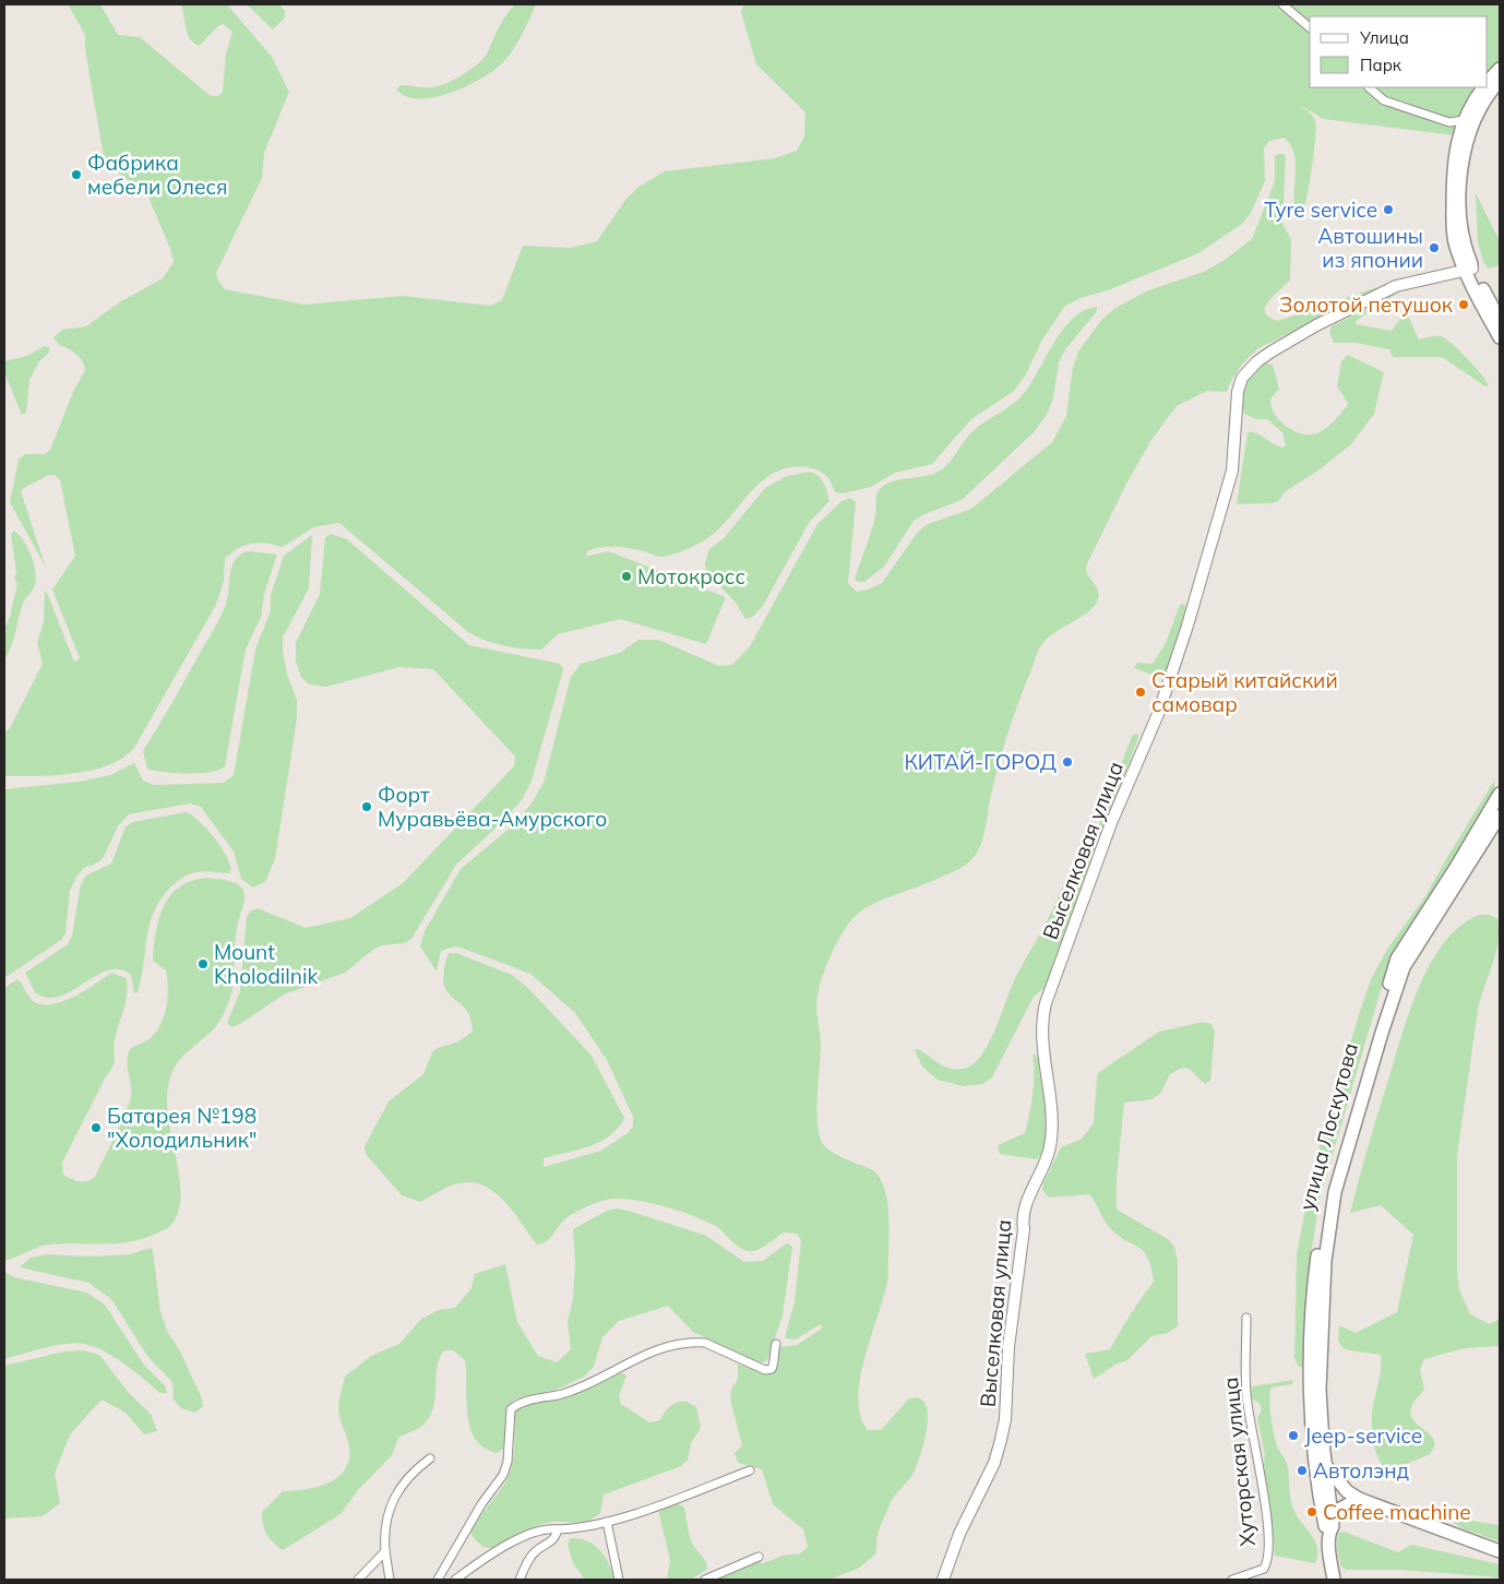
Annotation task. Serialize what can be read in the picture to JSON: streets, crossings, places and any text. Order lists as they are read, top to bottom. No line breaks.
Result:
{"streets":{"main road":["улица Лоскутова"],"street":["Выселковая улица","Хуторская улица"]},"places":["Фабрика мебели Олеся","Tyre service","Автошины из японии","Золотой петушок","Мотокросс","Старый китайский самовар","КИТАЙ-ГОРОД","Форт Муравьёва-Амурского","Mount Kholodilnik","Батарея №198 \"Холодильник\"","Jeep-service","Автолэнд","Coffee machine"],"legend":["Улица","Парк"]}
